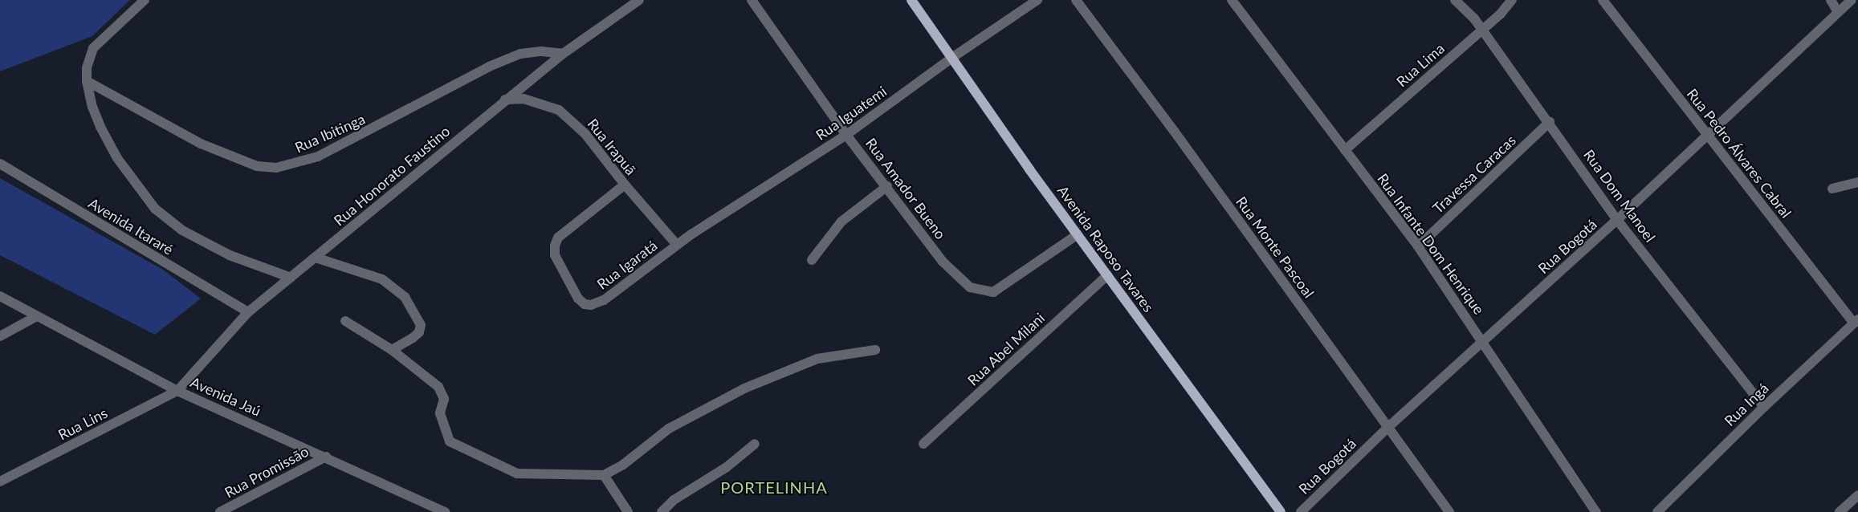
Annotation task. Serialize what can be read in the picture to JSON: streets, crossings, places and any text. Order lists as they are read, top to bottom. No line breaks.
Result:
{"streets":{"main road":["Avenida Raposo Tavares"],"street":["Rua Lima","Rua Iguatemi","Rua Ibitinga","Rua Irapuã","Rua Pedro Álvares Cabral","Travessa Caracas","Rua Honorato Faustino","Rua Amador Bueno","Rua Dom Manoel","Avenida Itararé","Rua Infante Dom Henrique","Rua Bogotá","Rua Monte Pascoal","Rua Igaratá","Rua Abel Milani","Avenida Jaú","Rua Ingá","Rua Lins","Rua Promissão"]},"crossings":[["Rua Lima","Rua Dom Manoel"],["Rua Lima","Rua Infante Dom Henrique"],["Rua Iguatemi","Rua Irapuã"],["Rua Iguatemi","Rua Amador Bueno"],["Rua Iguatemi","Avenida Raposo Tavares"],["Rua Iguatemi","Rua Igaratá"],["Rua Ibitinga","Rua Honorato Faustino"],["Rua Irapuã","Rua Honorato Faustino"],["Rua Irapuã","Rua Igaratá"],["Rua Pedro Álvares Cabral","Rua Bogotá"],["Rua Pedro Álvares Cabral","Rua Ingá"],["Travessa Caracas","Rua Dom Manoel"],["Travessa Caracas","Rua Infante Dom Henrique"],["Rua Honorato Faustino","Avenida Itararé"],["Rua Honorato Faustino","Avenida Jaú"],["Rua Honorato Faustino","Rua Lins"],["Rua Amador Bueno","Avenida Raposo Tavares"],["Rua Dom Manoel","Rua Bogotá"],["Rua Dom Manoel","Rua Ingá"],["Rua Infante Dom Henrique","Rua Bogotá"],["Rua Bogotá","Rua Monte Pascoal"],["Avenida Raposo Tavares","Rua Abel Milani"],["Avenida Jaú","Rua Lins"],["Avenida Jaú","Rua Promissão"]],"districts":["PORTELINHA"]}
